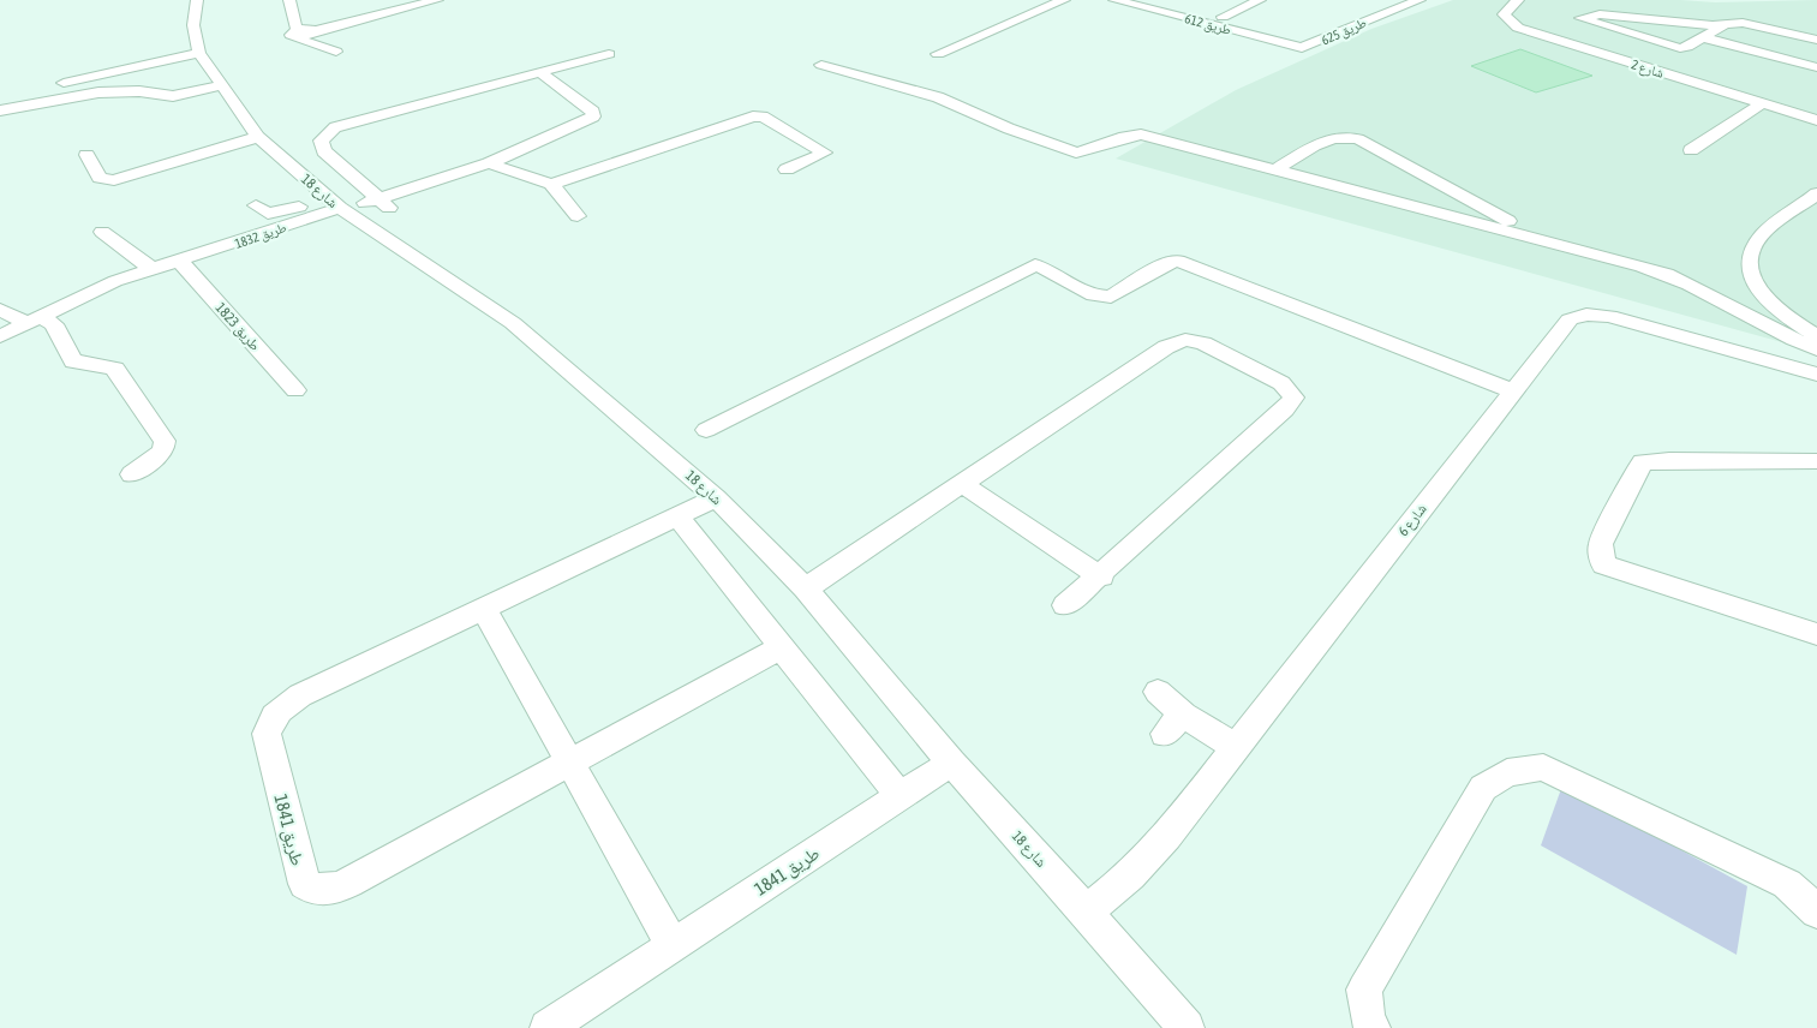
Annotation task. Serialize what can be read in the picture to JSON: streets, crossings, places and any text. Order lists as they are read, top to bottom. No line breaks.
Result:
{"streets":{"street":["طريق 612","طريق 625","شارع 2","شارع 18","طريق 1832","طريق 1823","شارع 6","طريق 1841"]},"crossings":[["طريق 612","طريق 625"],["شارع 18","طريق 1832"],["شارع 18","شارع 6"],["شارع 18","طريق 1841"],["طريق 1832","طريق 1823"]]}
